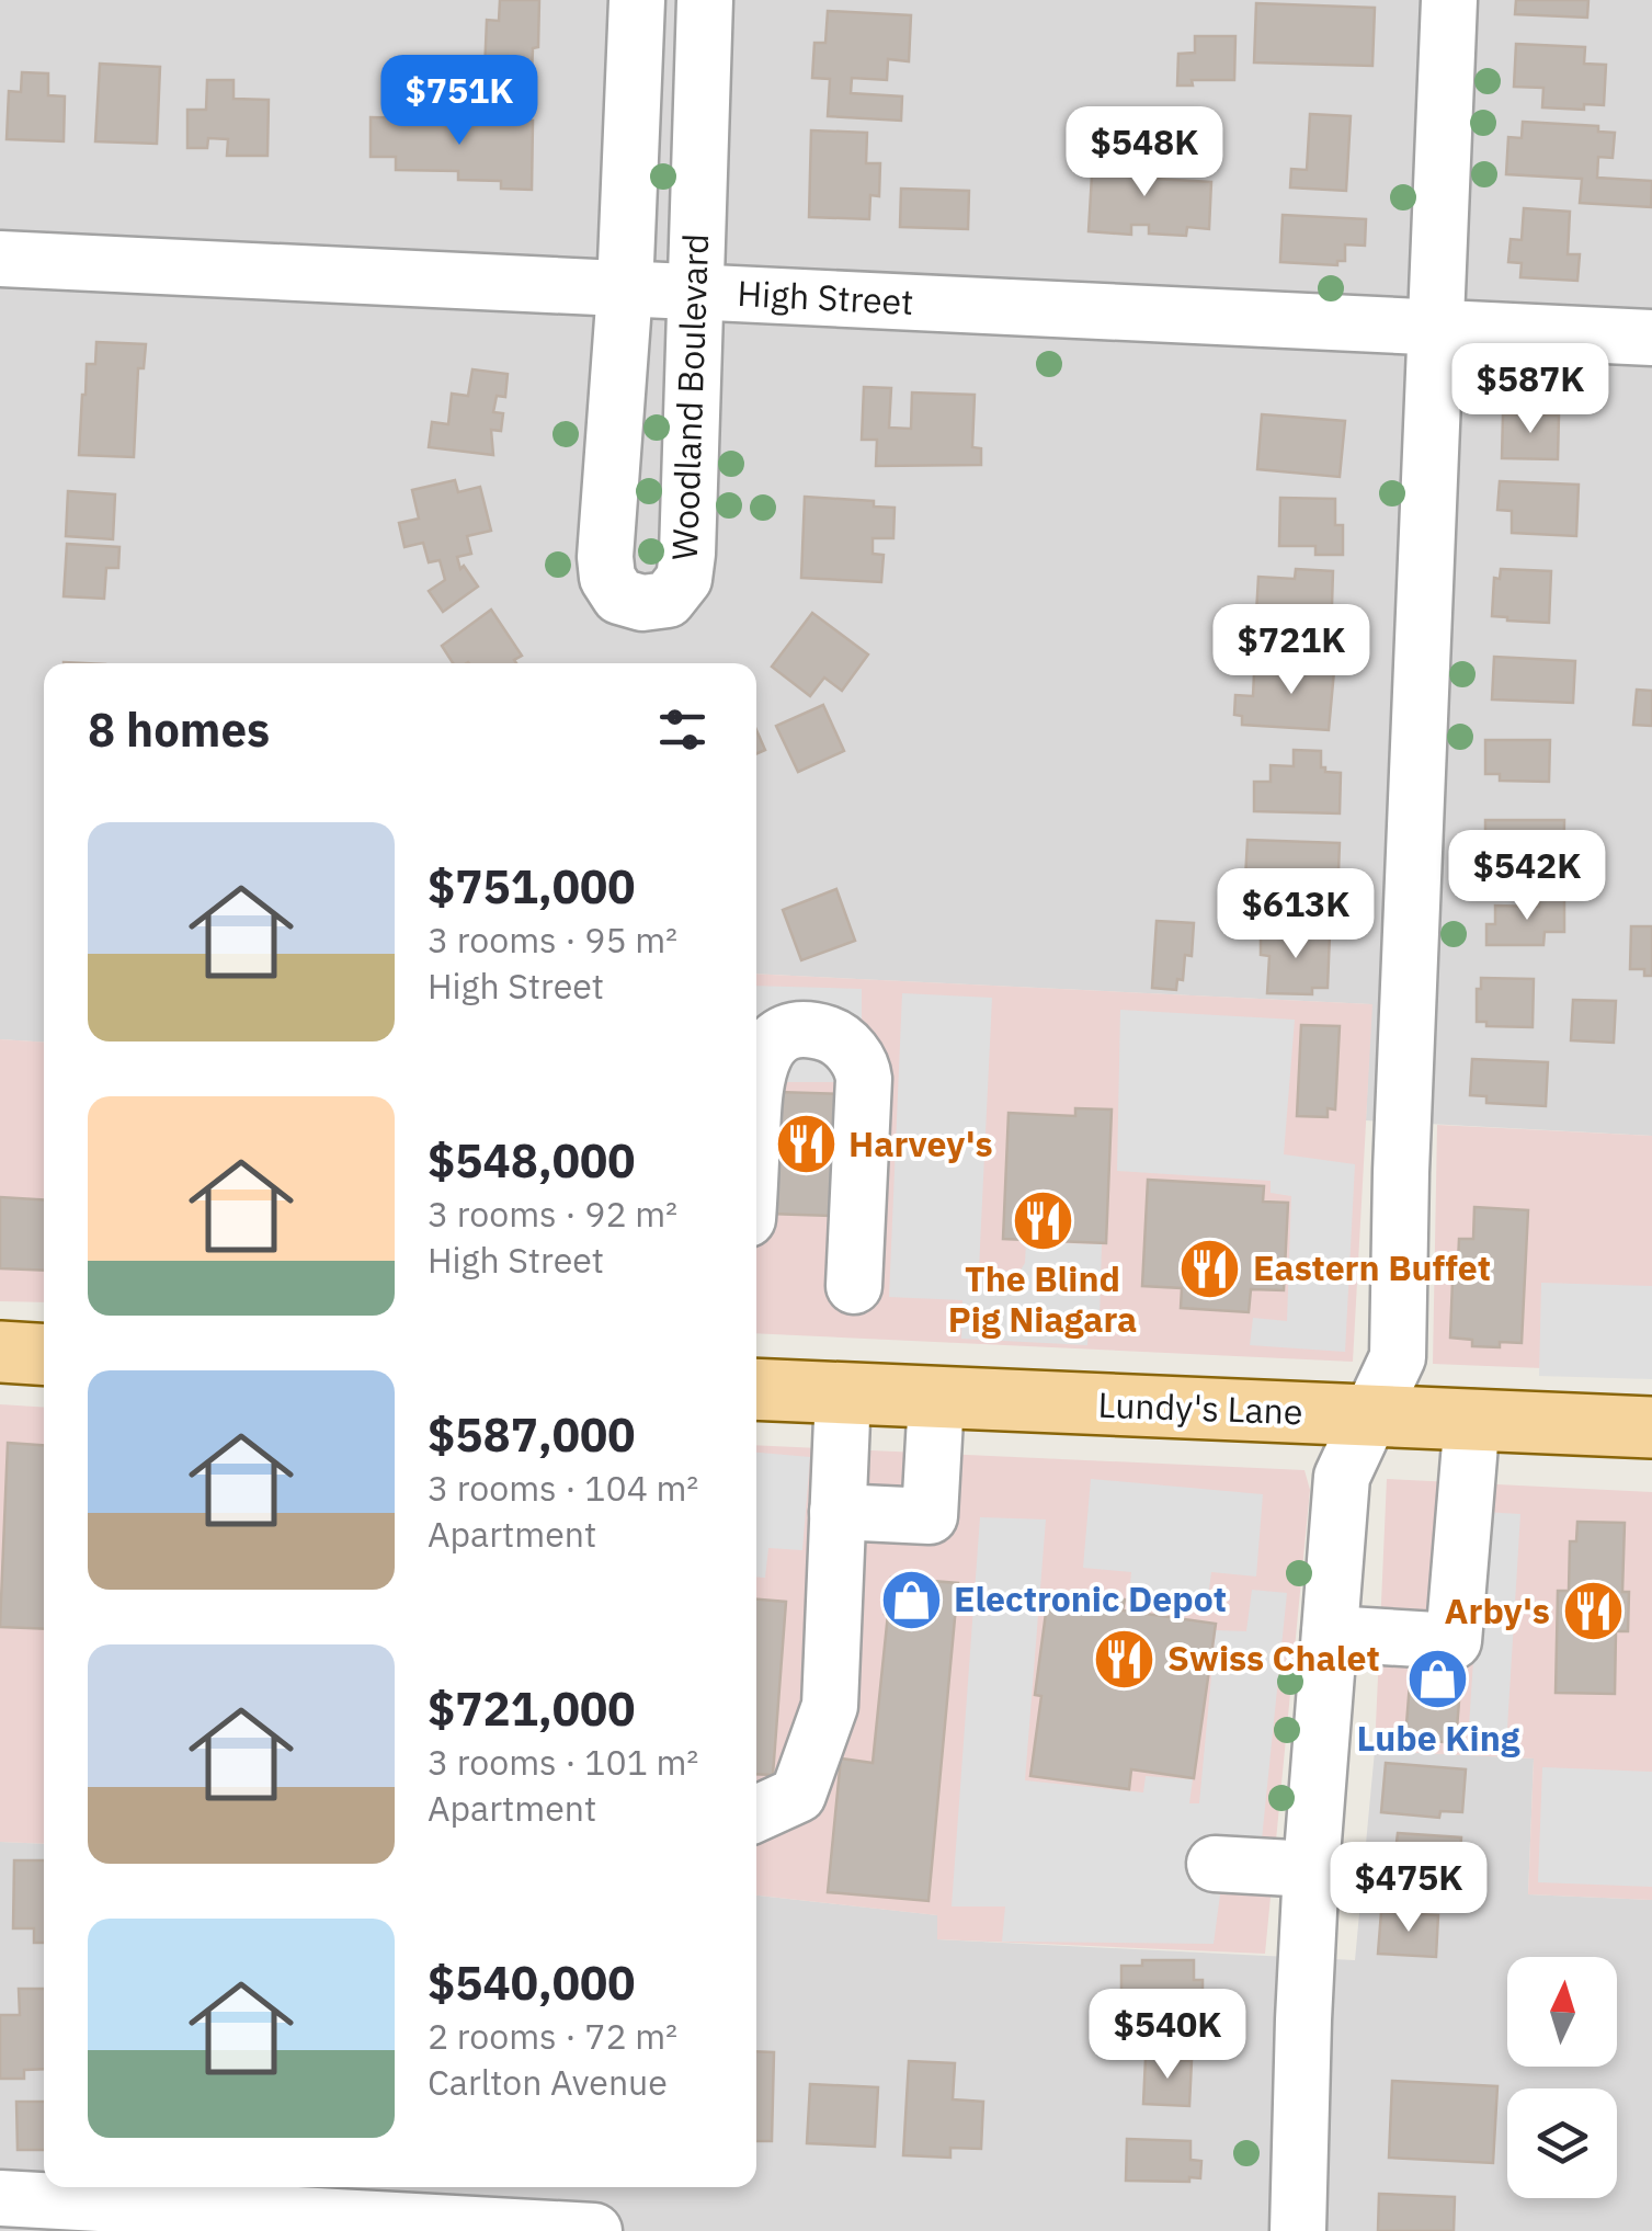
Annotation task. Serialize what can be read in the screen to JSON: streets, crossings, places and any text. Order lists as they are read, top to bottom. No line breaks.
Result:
{"streets":{"main road":["Lundy's Lane"],"street":["High Street","Woodland Boulevard"]},"crossings":[["High Street","Woodland Boulevard"]],"places":{"restaurant":["Harvey's","The Blind Pig Niagara","Eastern Buffet","Arby's","Swiss Chalet"],"shop":["Electronic Depot","Lube King"]},"north":"top","page":{"price":["$751K","$548K","$587K","$721K","$542K","$613K","$475K","$540K"],"heading":"8 homes","list":[{"name":"$751,000","note":"3 rooms · 95 m² · High Street"},{"name":"$548,000","note":"3 rooms · 92 m² · High Street"},{"name":"$587,000","note":"3 rooms · 104 m² · Apartment"},{"name":"$721,000","note":"3 rooms · 101 m² · Apartment"},{"name":"$540,000","note":"2 rooms · 72 m² · Carlton Avenue"}]}}
